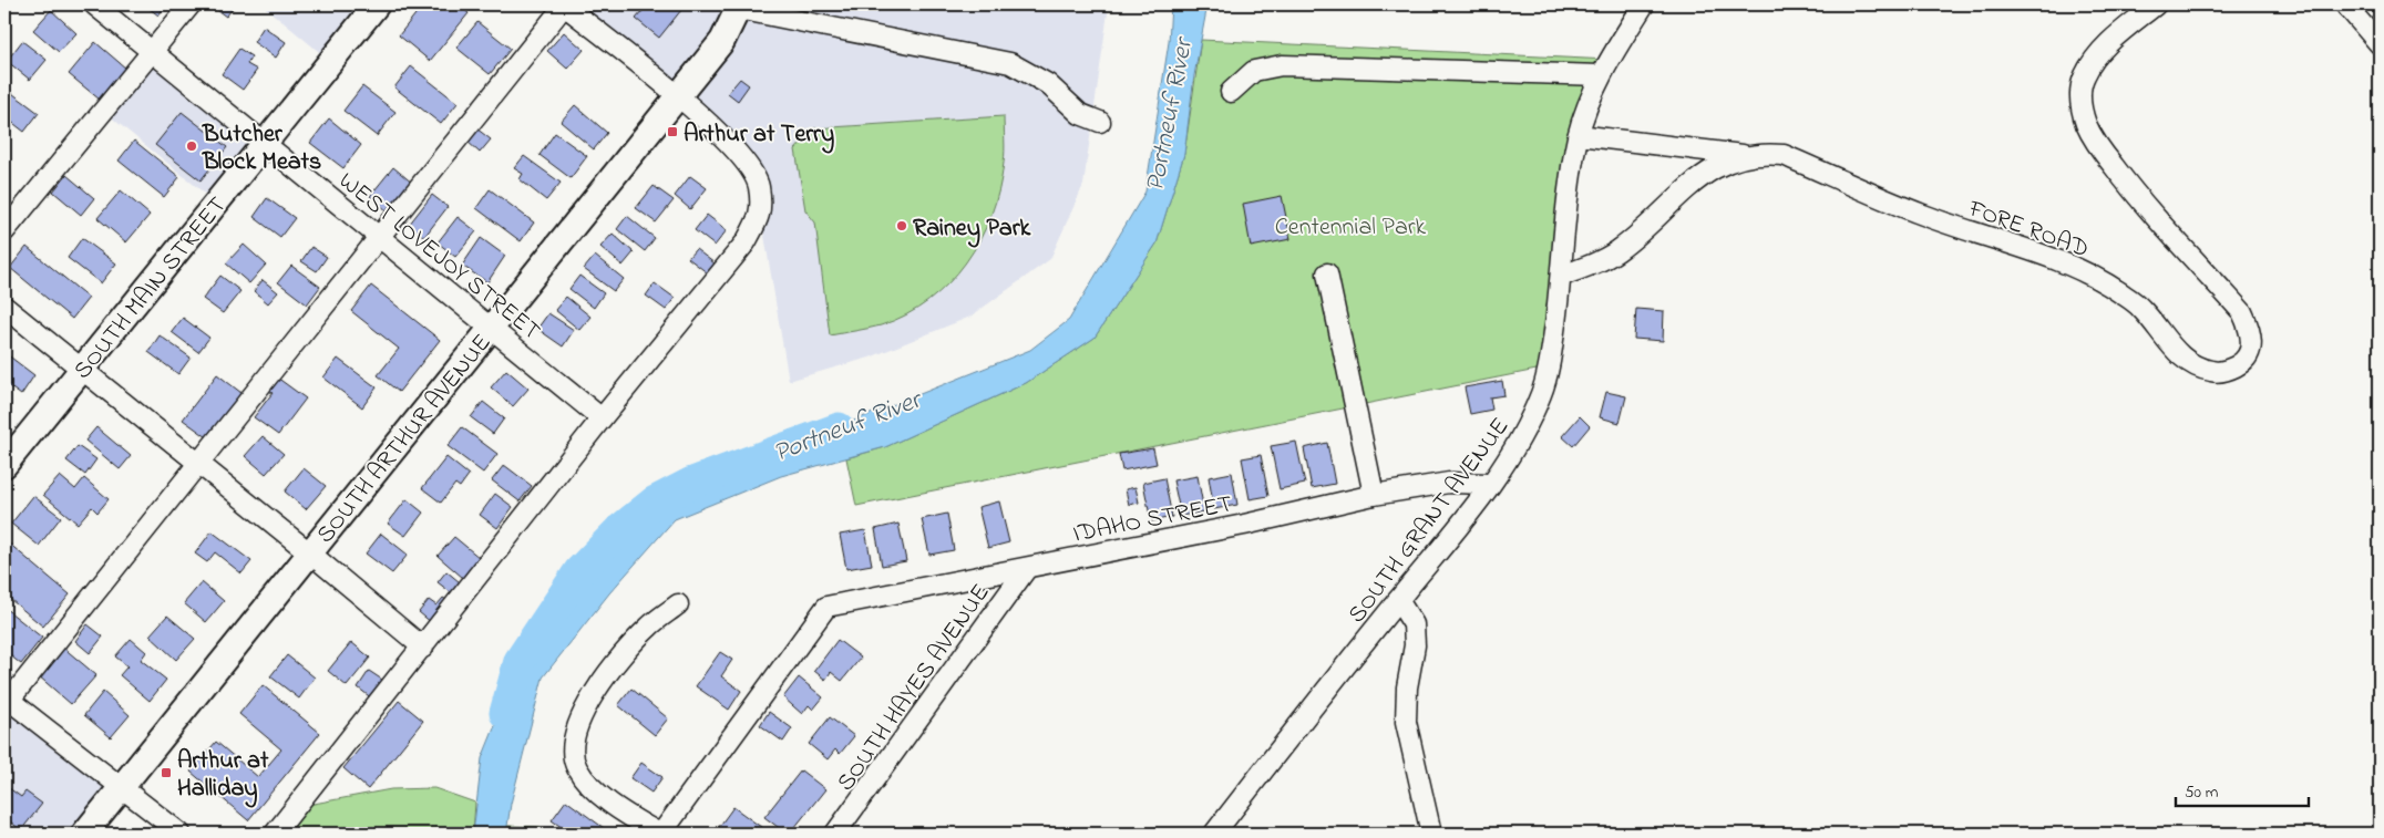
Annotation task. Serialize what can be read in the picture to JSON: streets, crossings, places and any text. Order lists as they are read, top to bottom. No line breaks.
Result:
{"streets":{"main road":["SOUTH MAIN STREET","SOUTH ARTHUR AVENUE"],"street":["FORE ROAD","WEST LOVEJOY STREET","IDAHO STREET","SOUTH GRANT AVENUE","SOUTH HAYES AVENUE"]},"crossings":[["FORE ROAD","SOUTH GRANT AVENUE"],["WEST LOVEJOY STREET","SOUTH MAIN STREET"],["WEST LOVEJOY STREET","SOUTH ARTHUR AVENUE"],["IDAHO STREET","SOUTH GRANT AVENUE"],["IDAHO STREET","SOUTH HAYES AVENUE"]],"water":["Portneuf River"],"parks":["Centennial Park"],"places":{"transit":["Arthur at Terry","Arthur at Halliday"],"other":["Butcher Block Meats","Rainey Park"]},"scale_bar":"50 m"}
